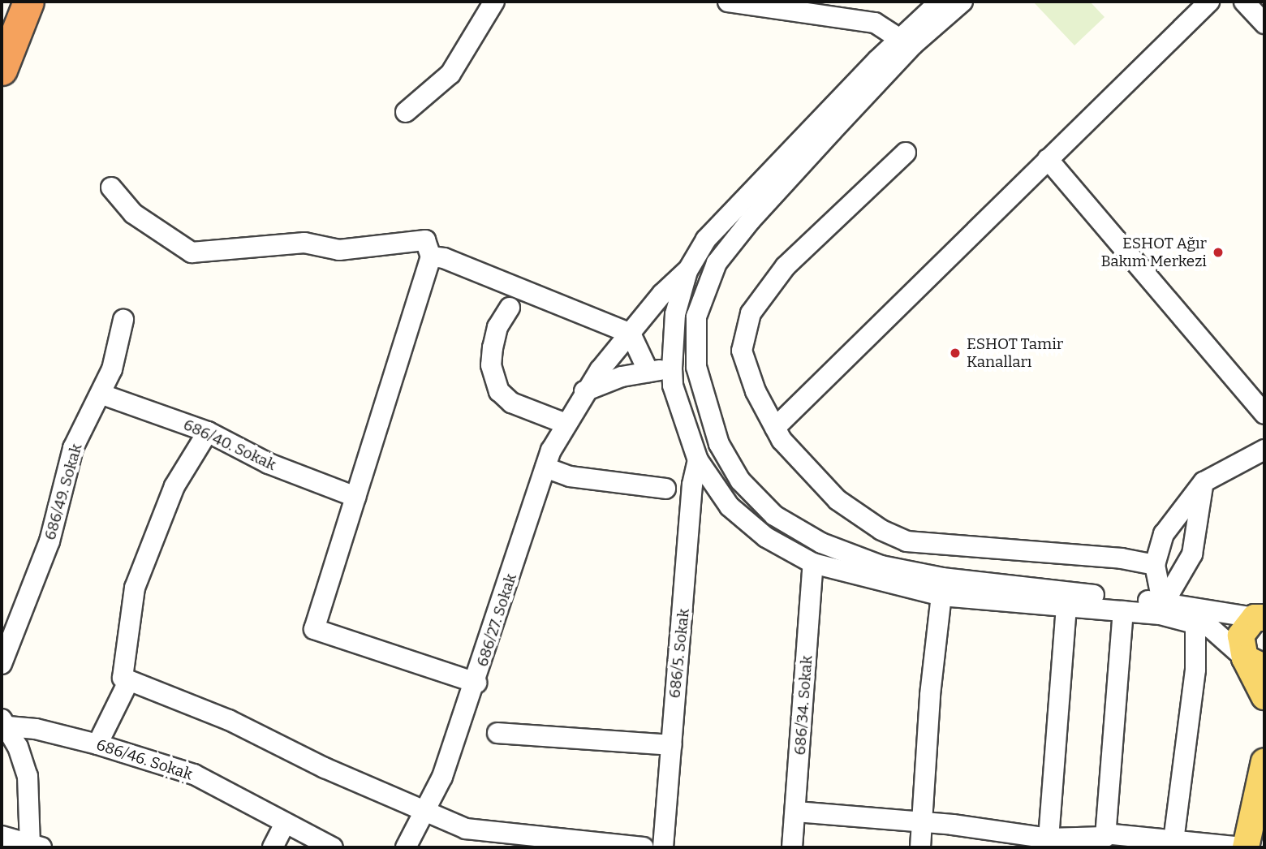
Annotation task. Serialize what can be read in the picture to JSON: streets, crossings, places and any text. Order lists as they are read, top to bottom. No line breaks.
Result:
{"streets":{"street":["686/40. Sokak","686/49. Sokak","686/27. Sokak","686/5. Sokak","686/34. Sokak","686/46. Sokak"]},"crossings":[["686/40. Sokak","686/49. Sokak"]],"places":["ESHOT Ağır Bakım Merkezi","ESHOT Tamir Kanalları"]}
